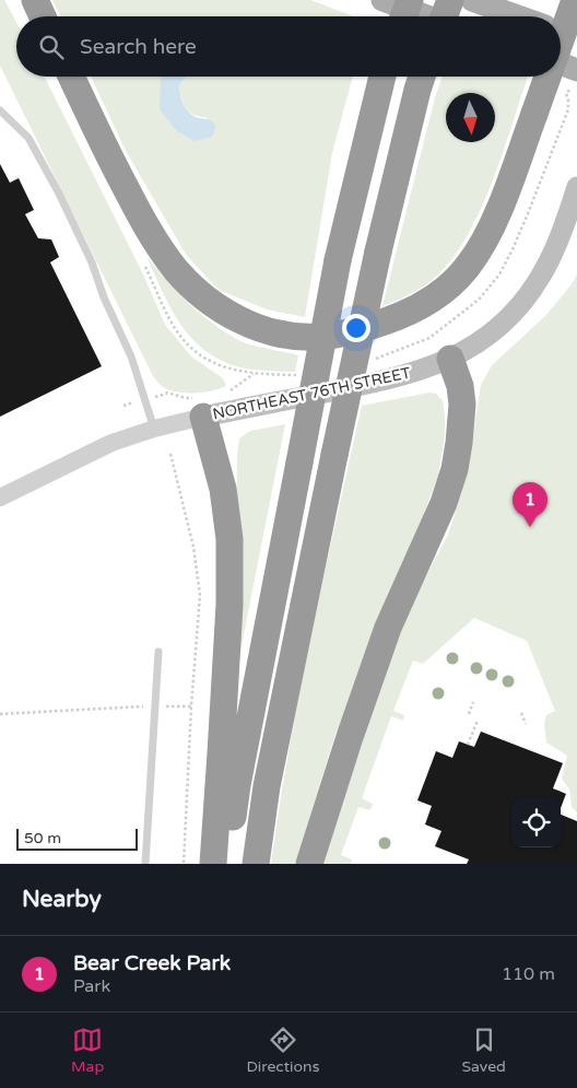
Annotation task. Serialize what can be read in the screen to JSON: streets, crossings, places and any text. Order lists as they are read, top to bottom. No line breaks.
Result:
{"streets":{"main road":["NORTHEAST 76TH STREET"]},"scale_bar":"50 m","north":"bottom","page":{"search":"Search here","pins":"1","scale":"50 m","heading":"Nearby","list":[{"mark":"1","name":"Bear Creek Park","note":"Park","value":"110 m"}],"nav":["Map","Directions","Saved"]}}
